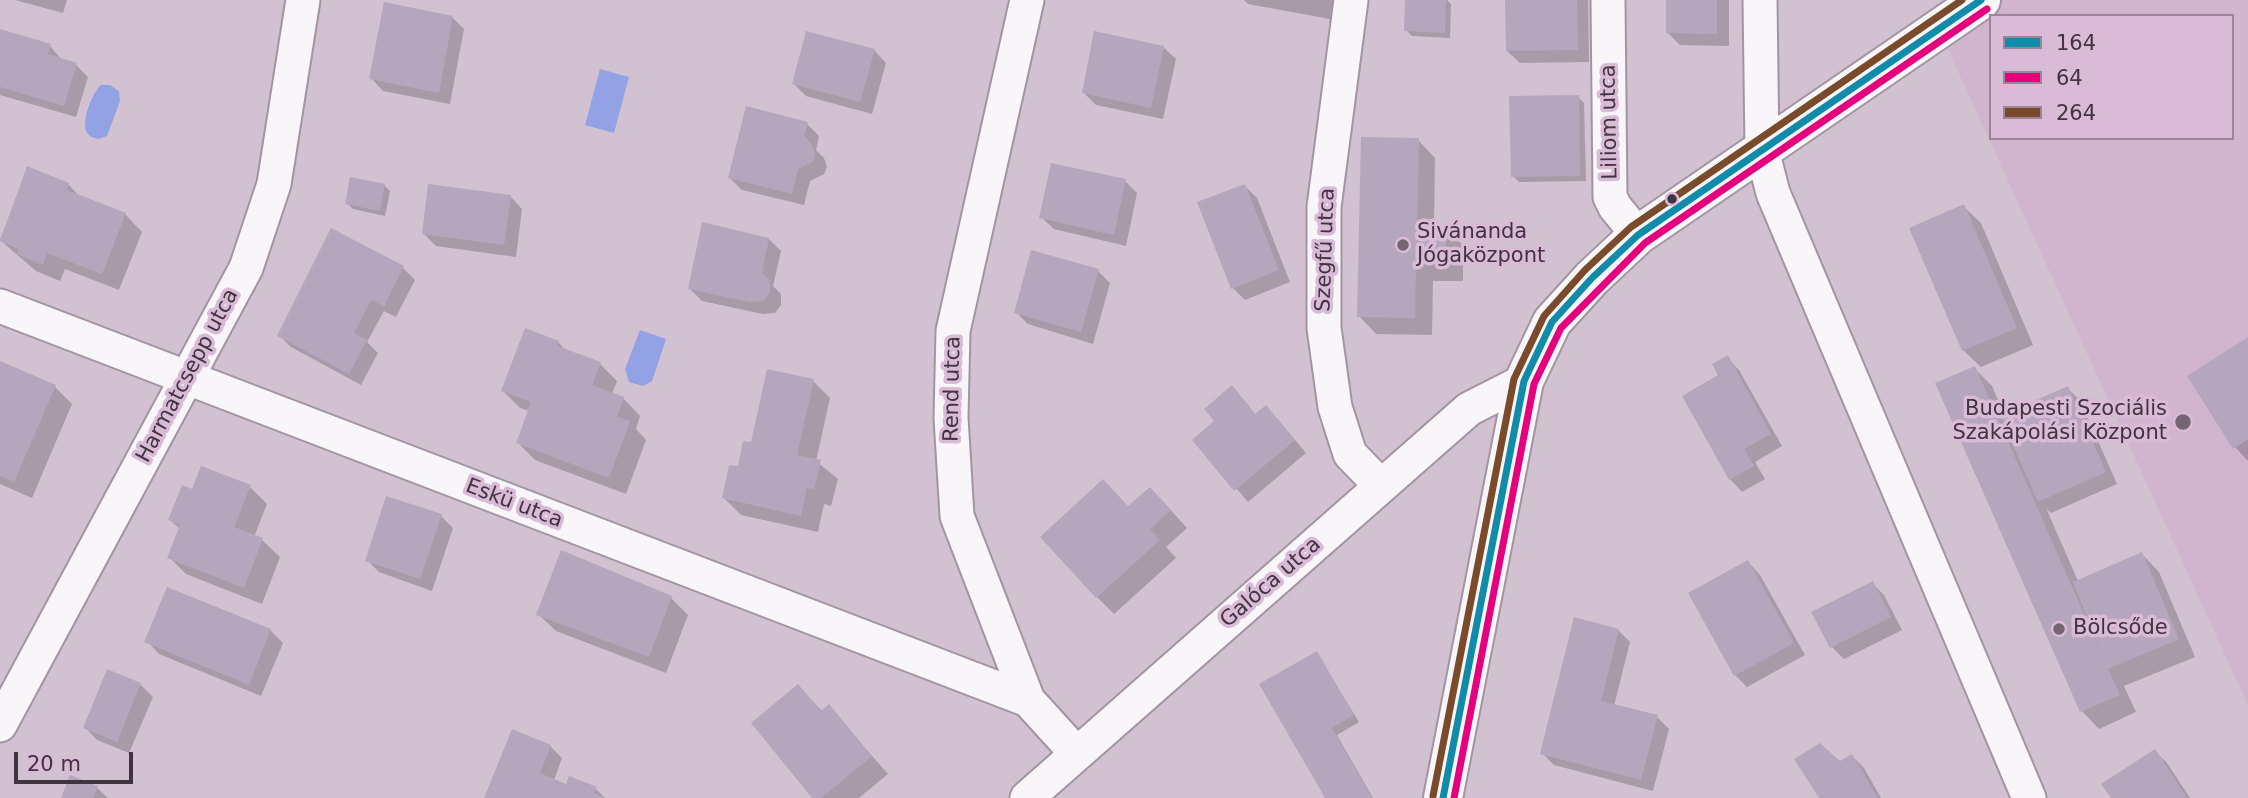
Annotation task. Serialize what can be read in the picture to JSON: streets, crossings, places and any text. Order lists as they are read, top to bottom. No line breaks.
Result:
{"streets":{"street":["Liliom utca","Szegfű utca","Harmatcsepp utca","Rend utca","Eskü utca","Galóca utca"]},"crossings":[["Szegfű utca","Galóca utca"],["Harmatcsepp utca","Eskü utca"],["Rend utca","Eskü utca"],["Rend utca","Galóca utca"]],"places":["Sivánanda Jógaközpont","Budapesti Szociális Szakápolási Központ","Bölcsőde"],"lines":["transit line 164","transit line 264","transit line 64"],"legend":["164","64","264"],"scale_bar":"20 m"}
